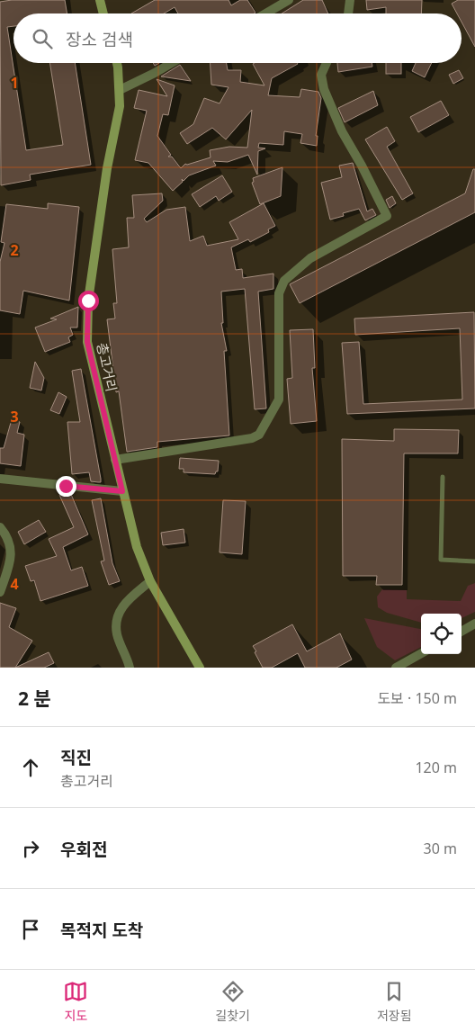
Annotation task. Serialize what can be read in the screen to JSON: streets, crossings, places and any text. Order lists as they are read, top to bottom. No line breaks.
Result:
{"streets":{"street":["총고거리"]},"page":{"search":"장소 검색","heading":["2 분","도보 · 150 m"],"list":[["직진","총고거리","120 m"],["우회전","30 m"],"목적지 도착"],"nav":["지도","길찾기","저장됨"]},"grid":{"rows":["1","2","3","4"]}}
